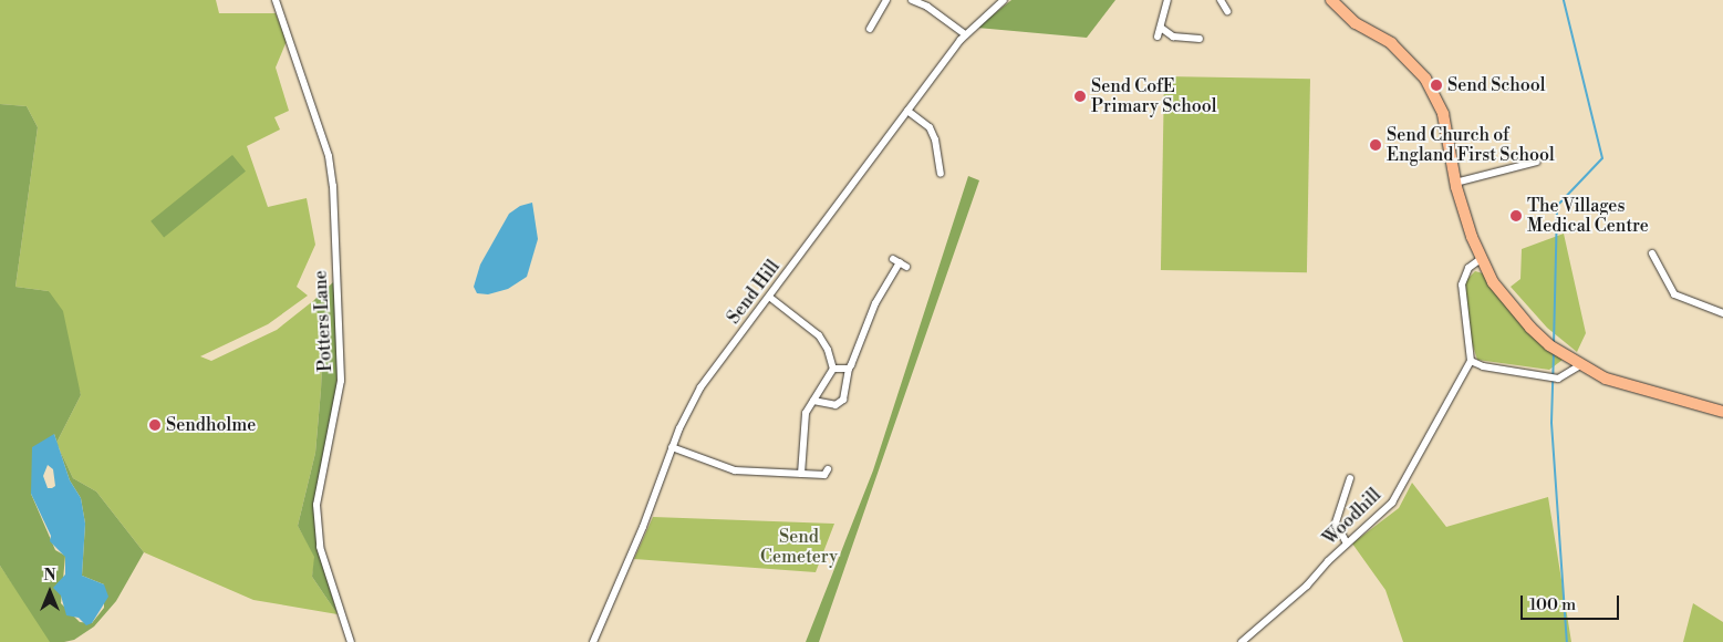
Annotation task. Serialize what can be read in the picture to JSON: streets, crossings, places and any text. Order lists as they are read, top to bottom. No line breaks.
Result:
{"streets":{"street":["Send Hill","Potters Lane","Woodhill"]},"parks":["Send Cemetery"],"places":["Send School","Send CofE Primary School","Send Church of England First School","The Villages Medical Centre","Sendholme"],"scale_bar":"100 m","north":"top"}
